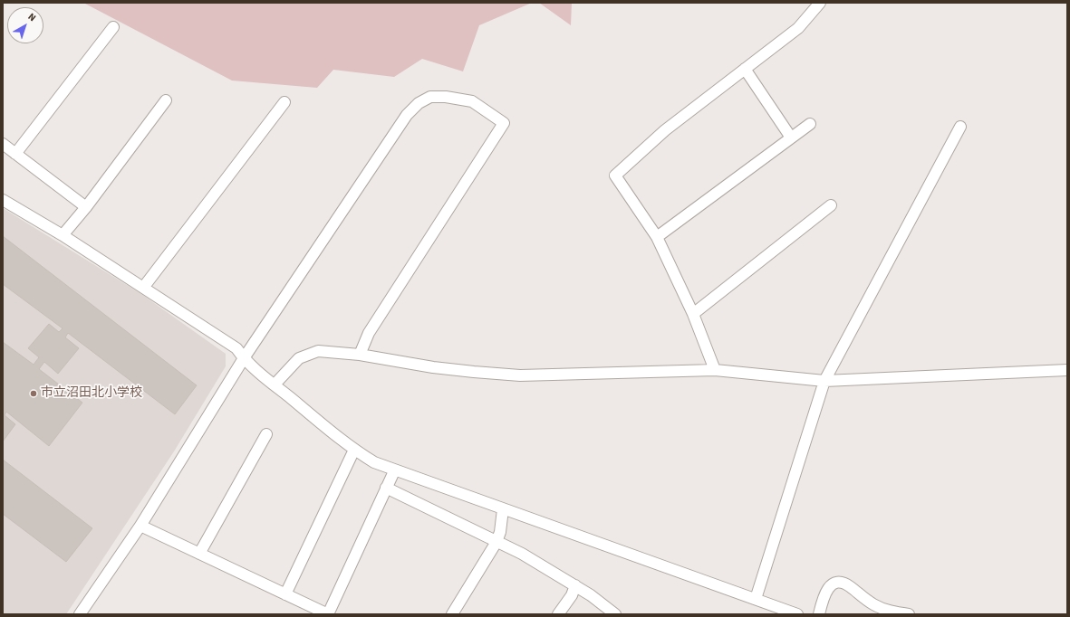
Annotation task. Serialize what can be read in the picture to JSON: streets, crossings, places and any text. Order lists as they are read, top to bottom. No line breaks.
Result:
{"places":["市立沼田北小学校"],"north":"top right"}
